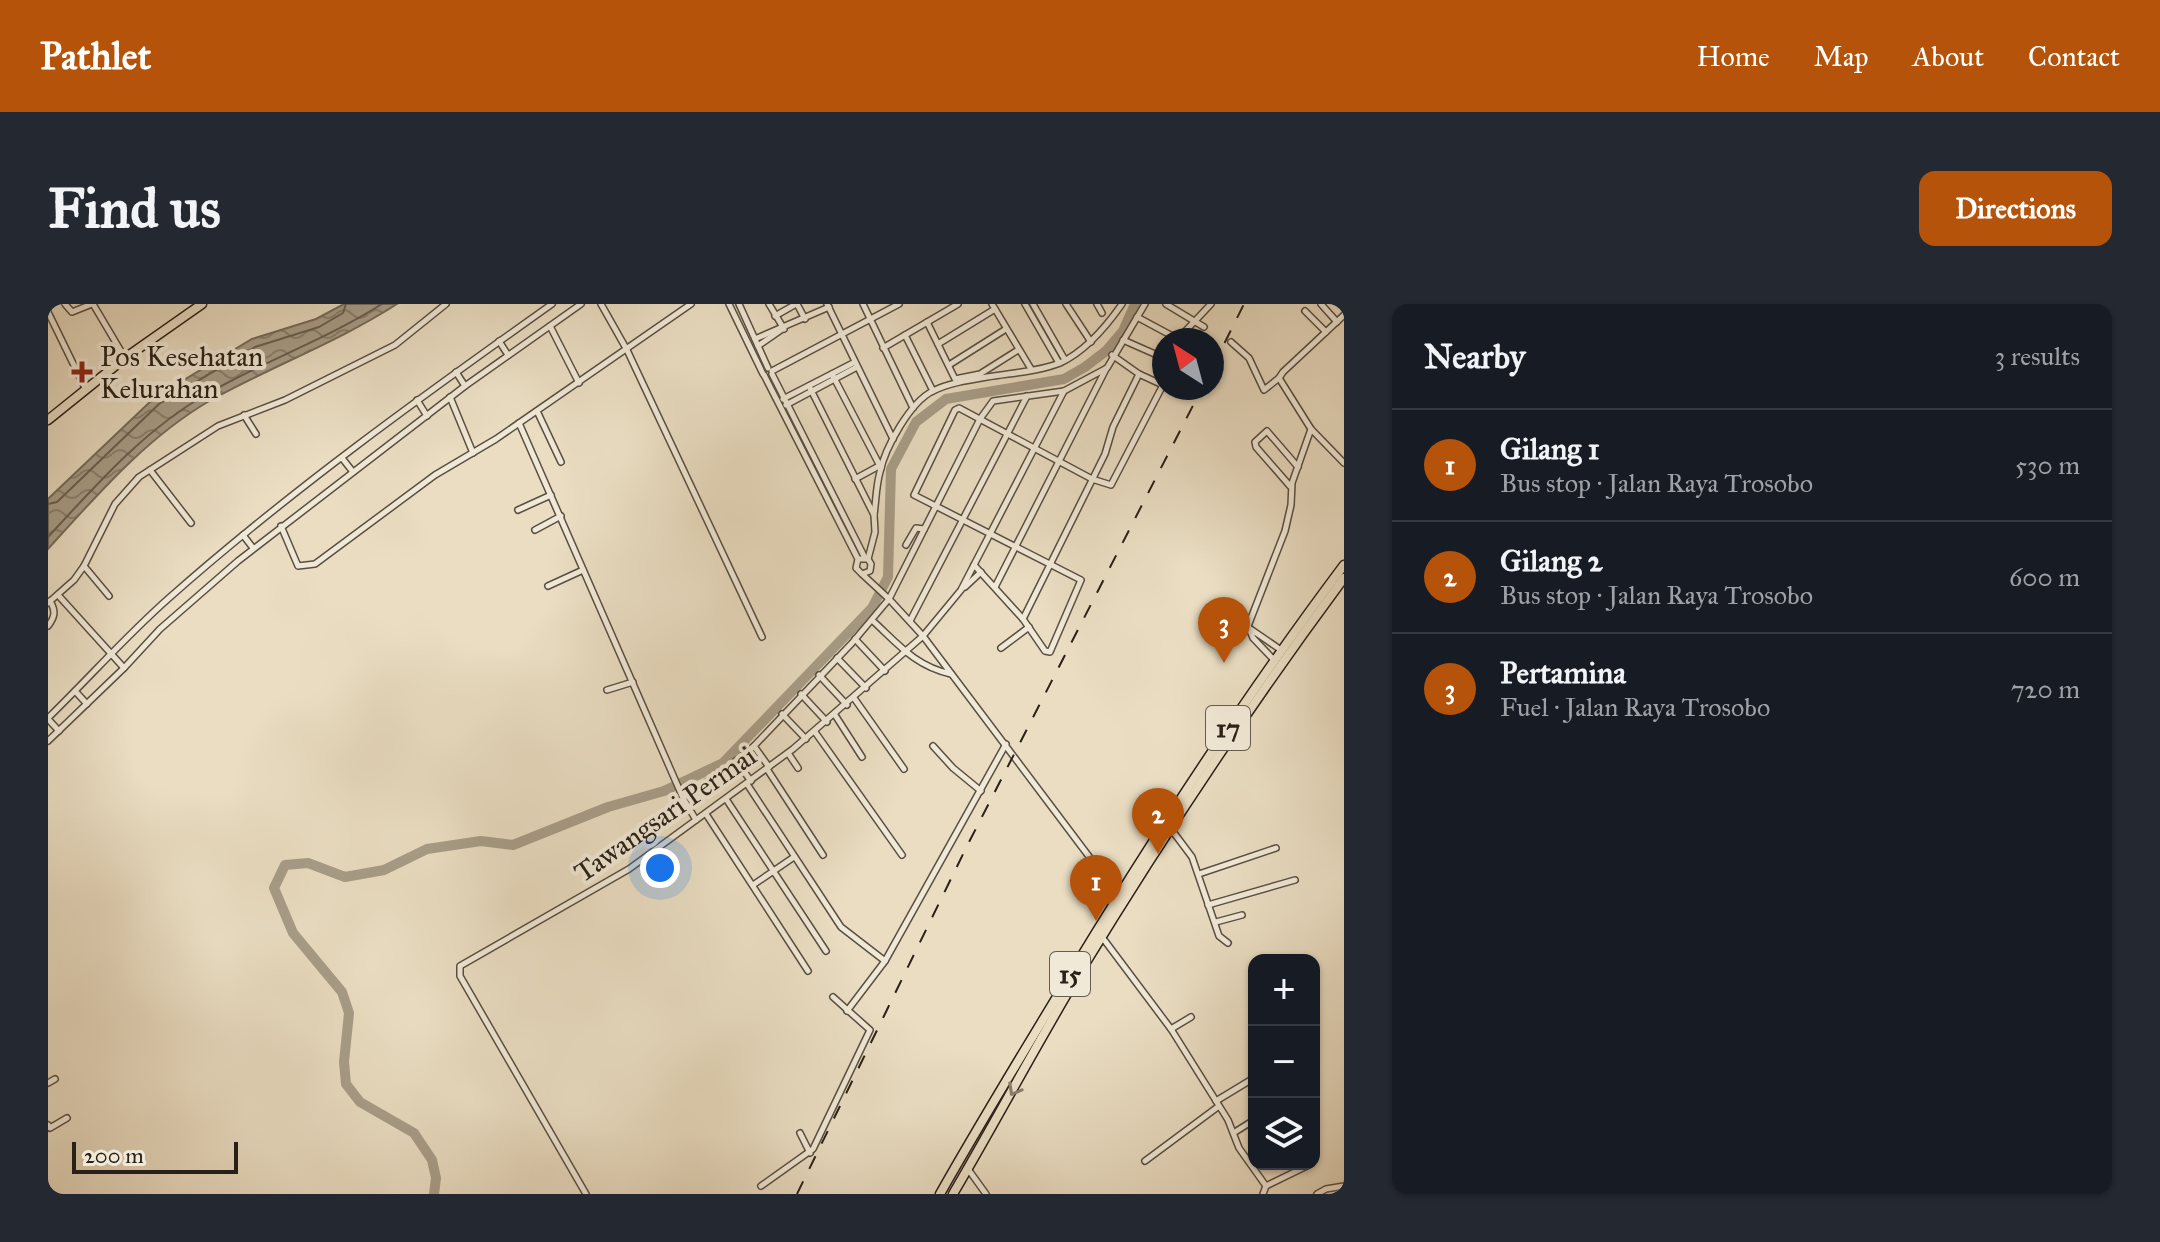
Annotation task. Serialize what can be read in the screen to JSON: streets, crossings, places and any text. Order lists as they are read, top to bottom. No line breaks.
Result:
{"streets":{"main road":["17","15"],"street":["Tawangsari Permai"]},"crossings":[["17","15"]],"places":{"health":["Pos Kesehatan Kelurahan"]},"scale_bar":"200 m","north":"top left","page":{"header":"Pathlet","nav":["Home","Map","About","Contact"],"buttons":"Directions","title":"Find us","heading":["Nearby","3 results"],"list":[{"mark":"1","name":"Gilang 1","note":"Bus stop · Jalan Raya Trosobo","value":"530 m"},{"mark":"2","name":"Gilang 2","note":"Bus stop · Jalan Raya Trosobo","value":"600 m"},{"mark":"3","name":"Pertamina","note":"Fuel · Jalan Raya Trosobo","value":"720 m"}],"pins":["3","2","1"],"map_buttons":["+","−"],"scale":"200 m"}}
